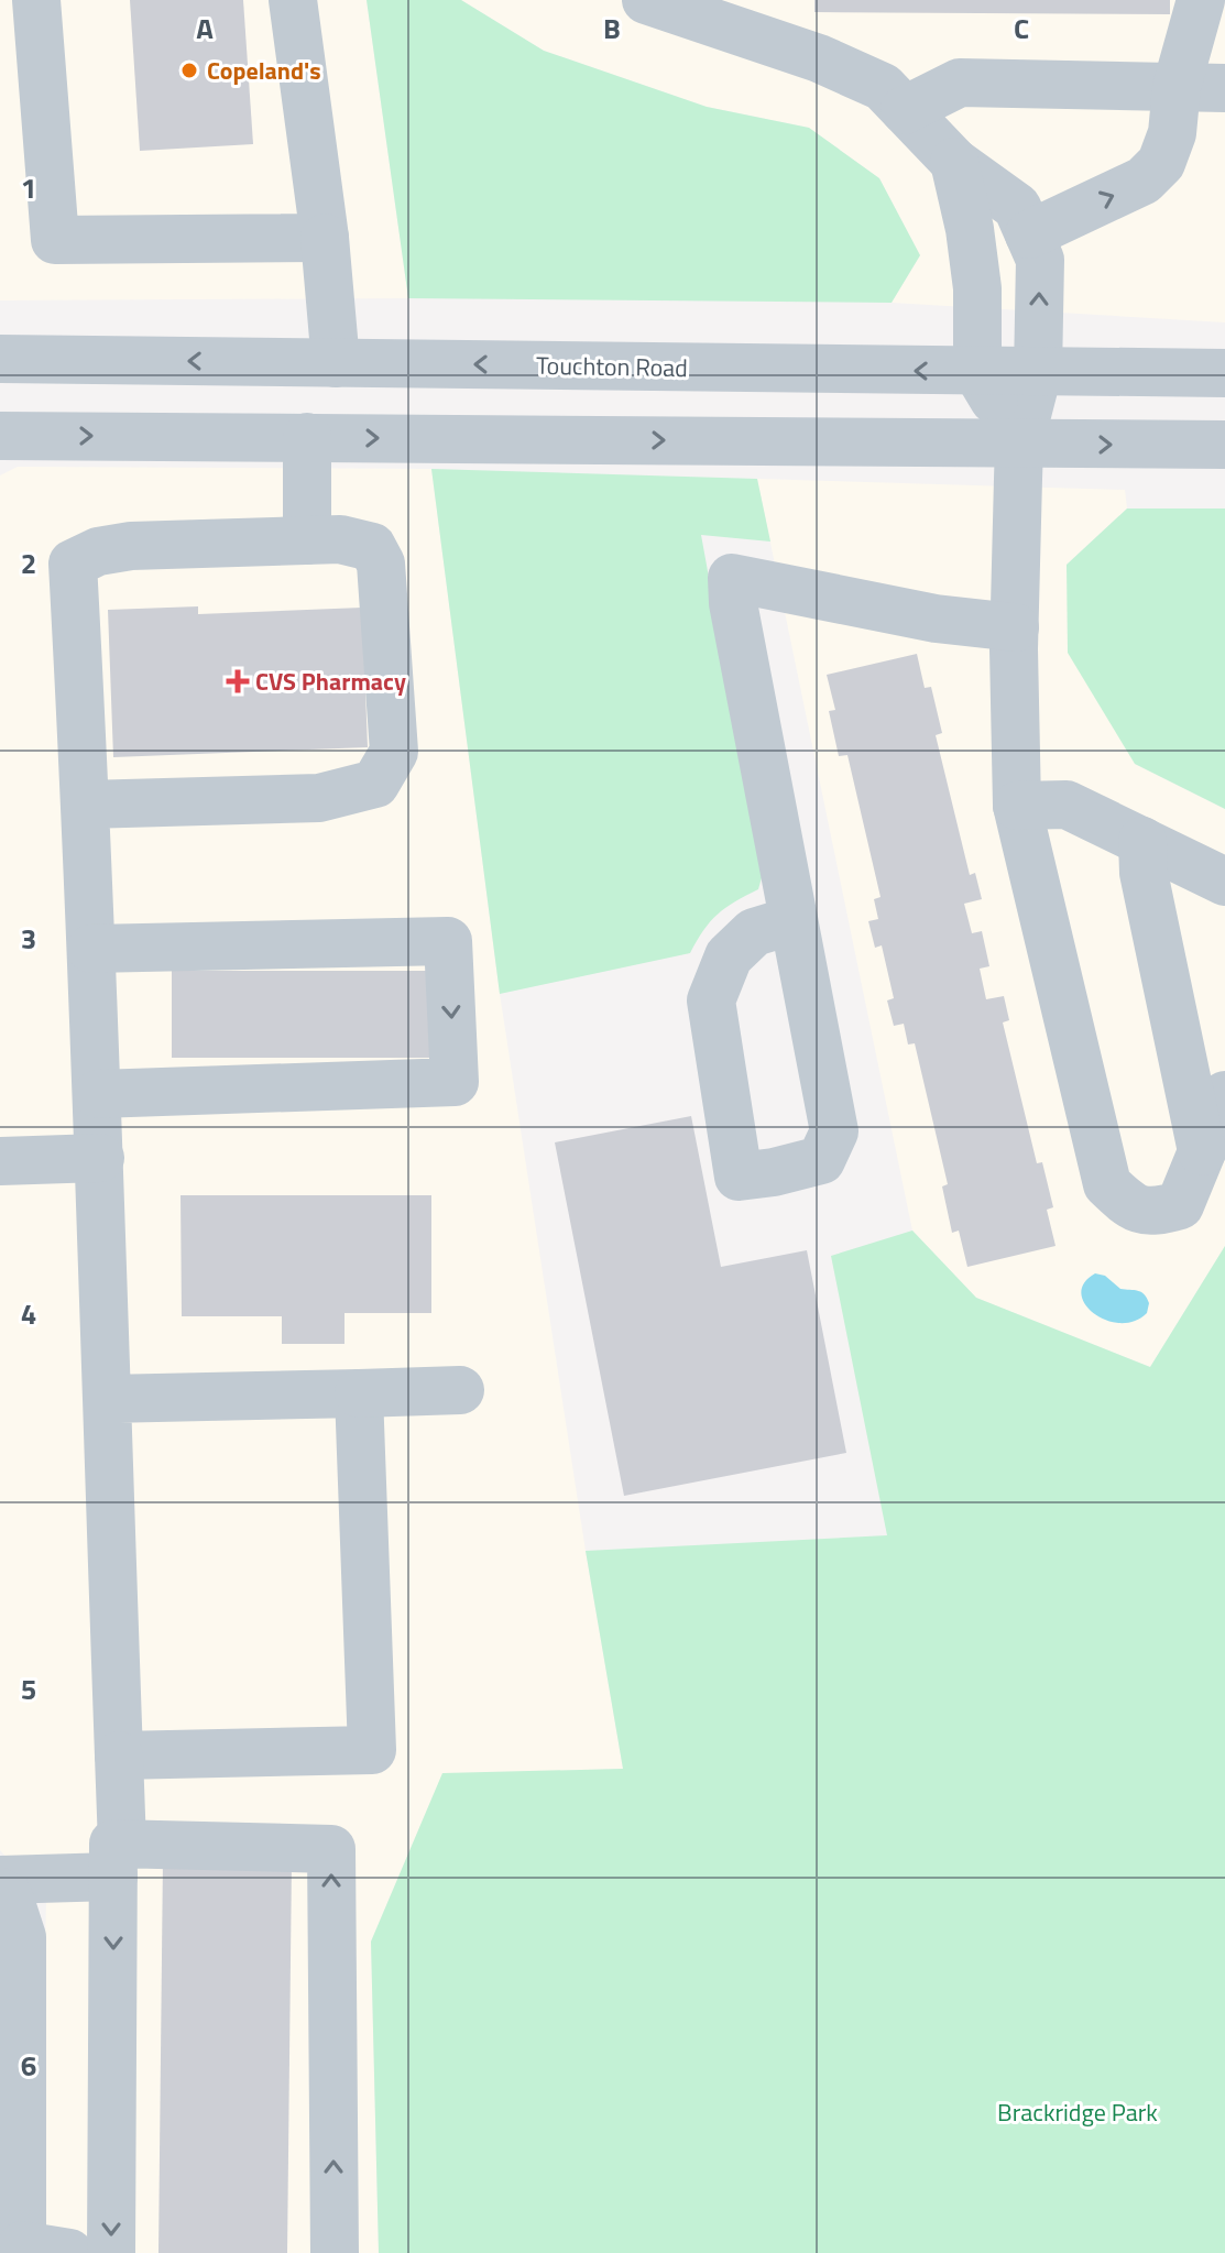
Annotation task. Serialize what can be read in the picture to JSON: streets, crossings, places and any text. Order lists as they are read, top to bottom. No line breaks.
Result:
{"streets":{"street":["Touchton Road"]},"parks":["Brackridge Park"],"places":{"other":["Copeland's"],"health":["CVS Pharmacy"]},"grid":{"columns":["A","B","C"],"rows":["1","2","3","4","5","6"]}}
